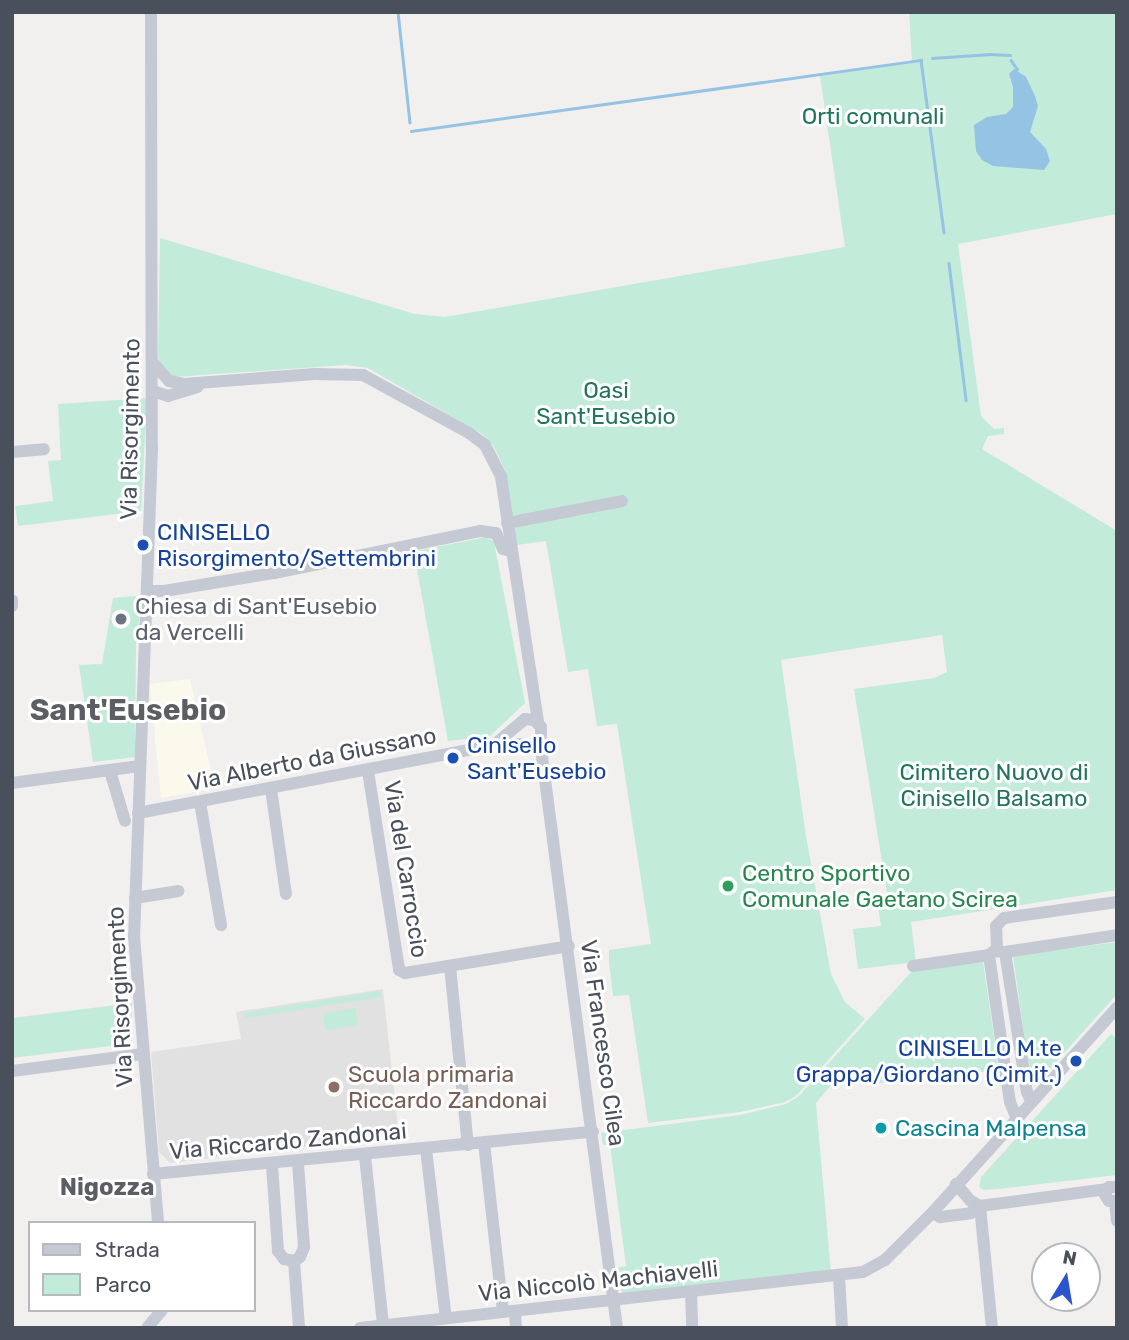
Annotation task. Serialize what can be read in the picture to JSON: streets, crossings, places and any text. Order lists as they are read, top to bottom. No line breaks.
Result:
{"streets":{"street":["Via Risorgimento","Via Alberto da Giussano","Via del Carroccio","Via Francesco Cilea","Via Riccardo Zandonai","Via Niccolò Machiavelli"]},"crossings":[["Via Risorgimento","Via Alberto da Giussano"],["Via Risorgimento","Via Riccardo Zandonai"],["Via Alberto da Giussano","Via del Carroccio"],["Via Alberto da Giussano","Via Francesco Cilea"],["Via del Carroccio","Via Francesco Cilea"],["Via Francesco Cilea","Via Riccardo Zandonai"],["Via Francesco Cilea","Via Niccolò Machiavelli"]],"districts":["Sant'Eusebio","Nigozza"],"parks":["Orti comunali","Oasi Sant'Eusebio","Cimitero Nuovo di Cinisello Balsamo"],"places":["CINISELLO Risorgimento/Settembrini","Chiesa di Sant'Eusebio da Vercelli","Cinisello Sant'Eusebio","Centro Sportivo Comunale Gaetano Scirea","CINISELLO M.te Grappa/Giordano (Cimit.)","Scuola primaria Riccardo Zandonai","Cascina Malpensa"],"legend":["Strada","Parco"],"north":"top"}
